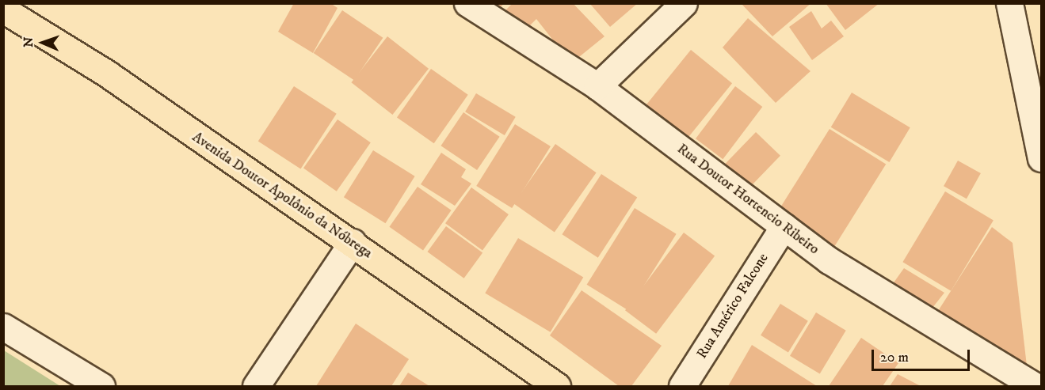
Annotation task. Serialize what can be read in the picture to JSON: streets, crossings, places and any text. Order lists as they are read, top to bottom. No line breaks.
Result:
{"streets":{"main road":["Avenida Doutor Apolônio da Nóbrega"],"street":["Rua Doutor Hortencio Ribeiro","Rua Américo Falcone"]},"crossings":[["Rua Doutor Hortencio Ribeiro","Rua Américo Falcone"]],"scale_bar":"20 m","north":"left"}
